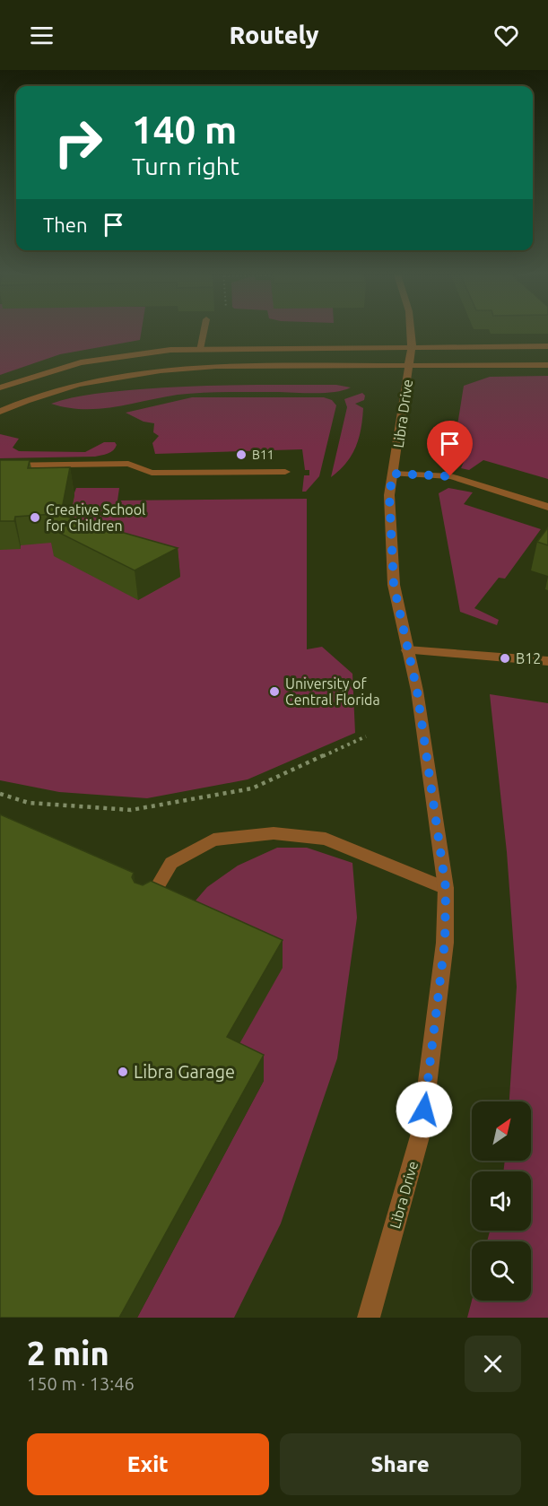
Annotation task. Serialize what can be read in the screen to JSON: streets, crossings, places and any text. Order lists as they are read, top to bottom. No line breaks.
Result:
{"streets":{"street":["Libra Drive"]},"places":["B11","Creative School for Children","B12","University of Central Florida","Libra Garage"],"north":"top right","page":{"header":"Routely","turn":["140 m","Turn right"],"then":"Then","heading":["2 min","150 m · 13:46"],"buttons":["Exit","Share"]}}
